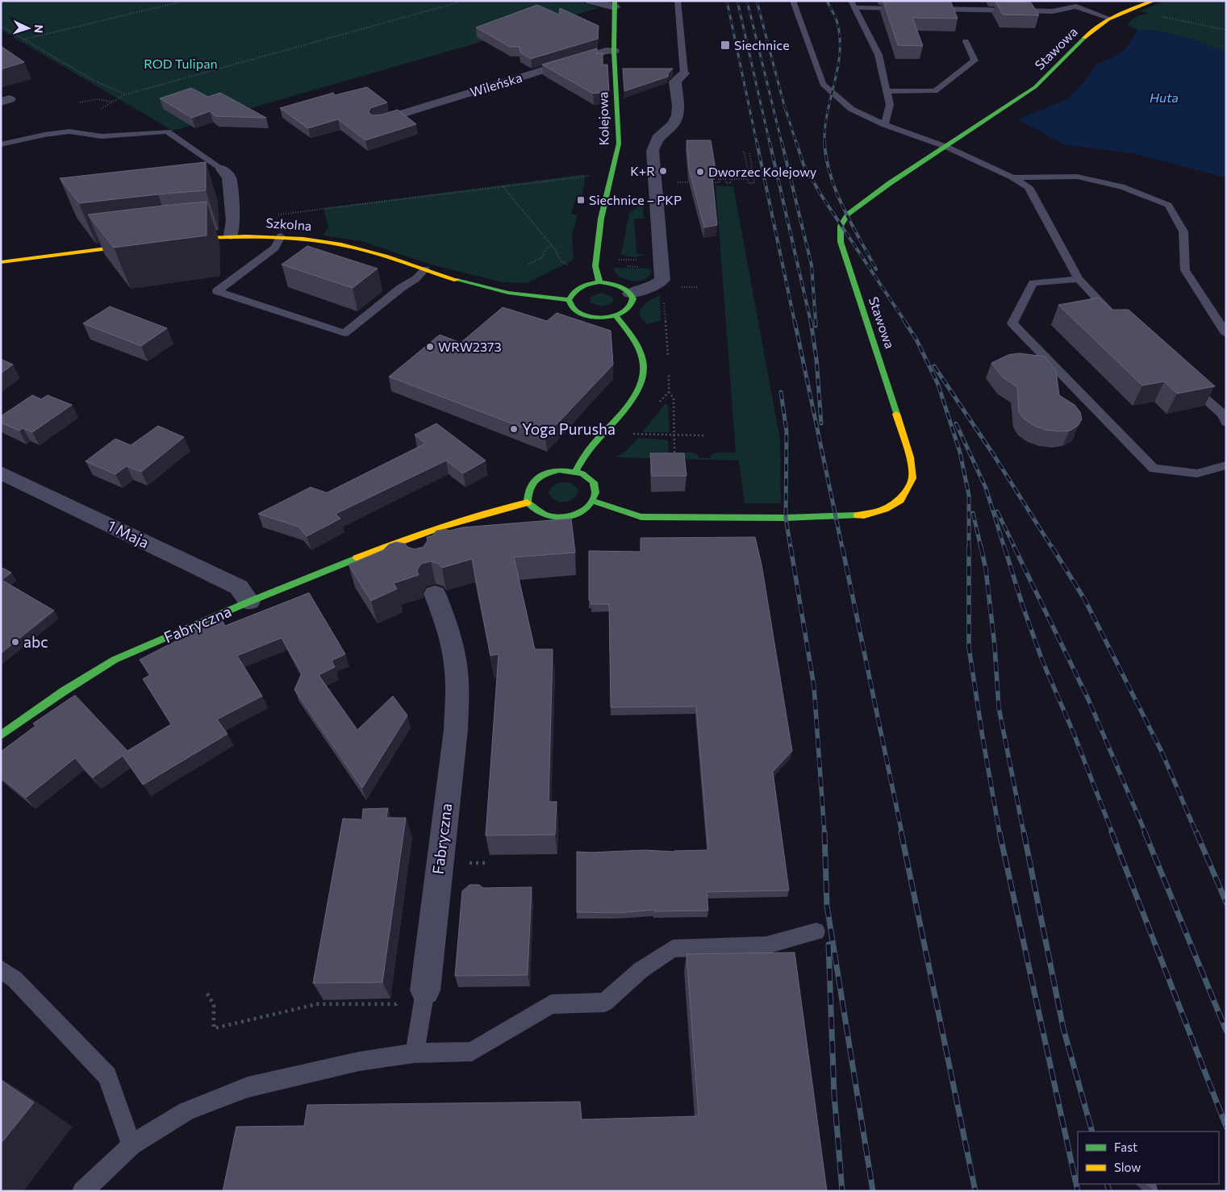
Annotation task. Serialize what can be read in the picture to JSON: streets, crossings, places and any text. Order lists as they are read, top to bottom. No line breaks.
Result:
{"streets":{"street":["Stawowa","Wileńska","Kolejowa","Szkolna","1 Maja","Fabryczna"]},"crossings":[["Stawowa","Fabryczna"],["Wileńska","Kolejowa"],["1 Maja","Fabryczna"]],"water":["Huta"],"parks":["ROD Tulipan"],"places":{"transit":["Siechnice","Siechnice – PKP"],"other":["K+R","Dworzec Kolejowy","WRW2373","Yoga Purusha","abc"]},"legend":["Fast","Slow"],"north":"right"}
